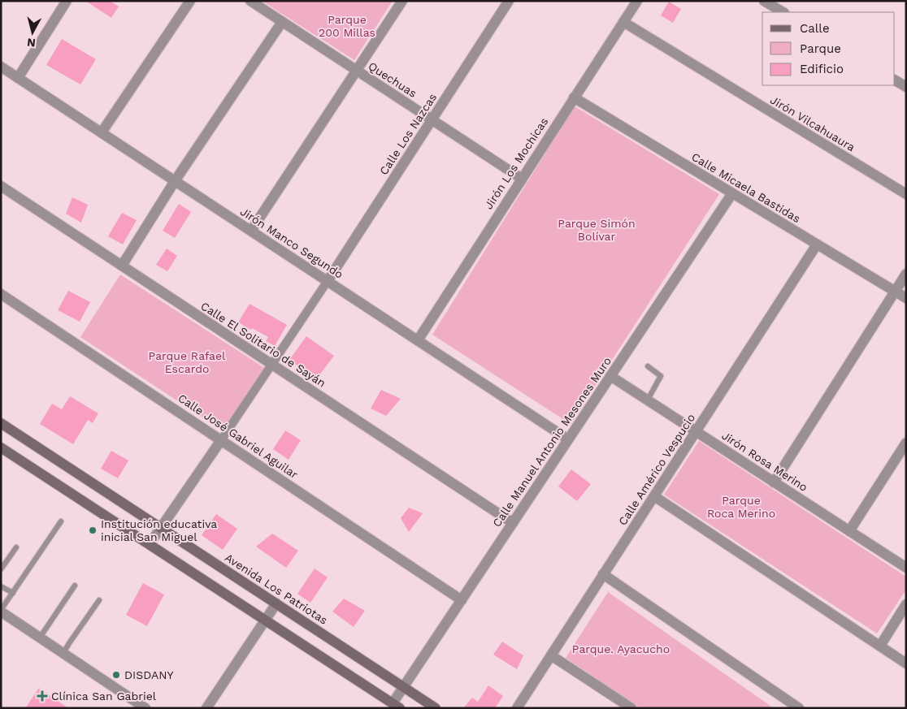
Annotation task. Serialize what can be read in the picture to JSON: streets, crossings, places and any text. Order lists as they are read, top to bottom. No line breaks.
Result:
{"streets":{"main road":["Avenida Los Patriotas"],"street":["Quechuas","Jirón Vilcahuaura","Calle Los Nazcas","Jirón Los Mochicas","Calle Micaela Bastidas","Jirón Manco Segundo","Calle El Solitario de Sayán","Calle José Gabriel Aguilar","Calle Manuel Antonio Mesones Muro","Jirón Rosa Merino","Calle Américo Vespucio"]},"crossings":[["Quechuas","Calle Los Nazcas"],["Quechuas","Jirón Los Mochicas"],["Jirón Vilcahuaura","Jirón Los Mochicas"],["Calle Los Nazcas","Jirón Manco Segundo"],["Jirón Los Mochicas","Calle Micaela Bastidas"],["Jirón Los Mochicas","Jirón Manco Segundo"],["Calle Micaela Bastidas","Calle Manuel Antonio Mesones Muro"],["Calle Micaela Bastidas","Calle Américo Vespucio"],["Jirón Manco Segundo","Calle Manuel Antonio Mesones Muro"],["Calle El Solitario de Sayán","Calle Manuel Antonio Mesones Muro"],["Calle José Gabriel Aguilar","Calle Manuel Antonio Mesones Muro"],["Calle Manuel Antonio Mesones Muro","Jirón Rosa Merino"],["Calle Manuel Antonio Mesones Muro","Avenida Los Patriotas"],["Jirón Rosa Merino","Calle Américo Vespucio"]],"parks":["Parque 200 Millas","Parque Simón Bolívar","Parque Rafael Escardo","Parque Roca Merino","Parque. Ayacucho"],"places":{"other":["Institución educativa inicial San Miguel","DISDANY"],"health":["Clínica San Gabriel"]},"legend":["Calle","Parque","Edificio"],"north":"bottom"}
